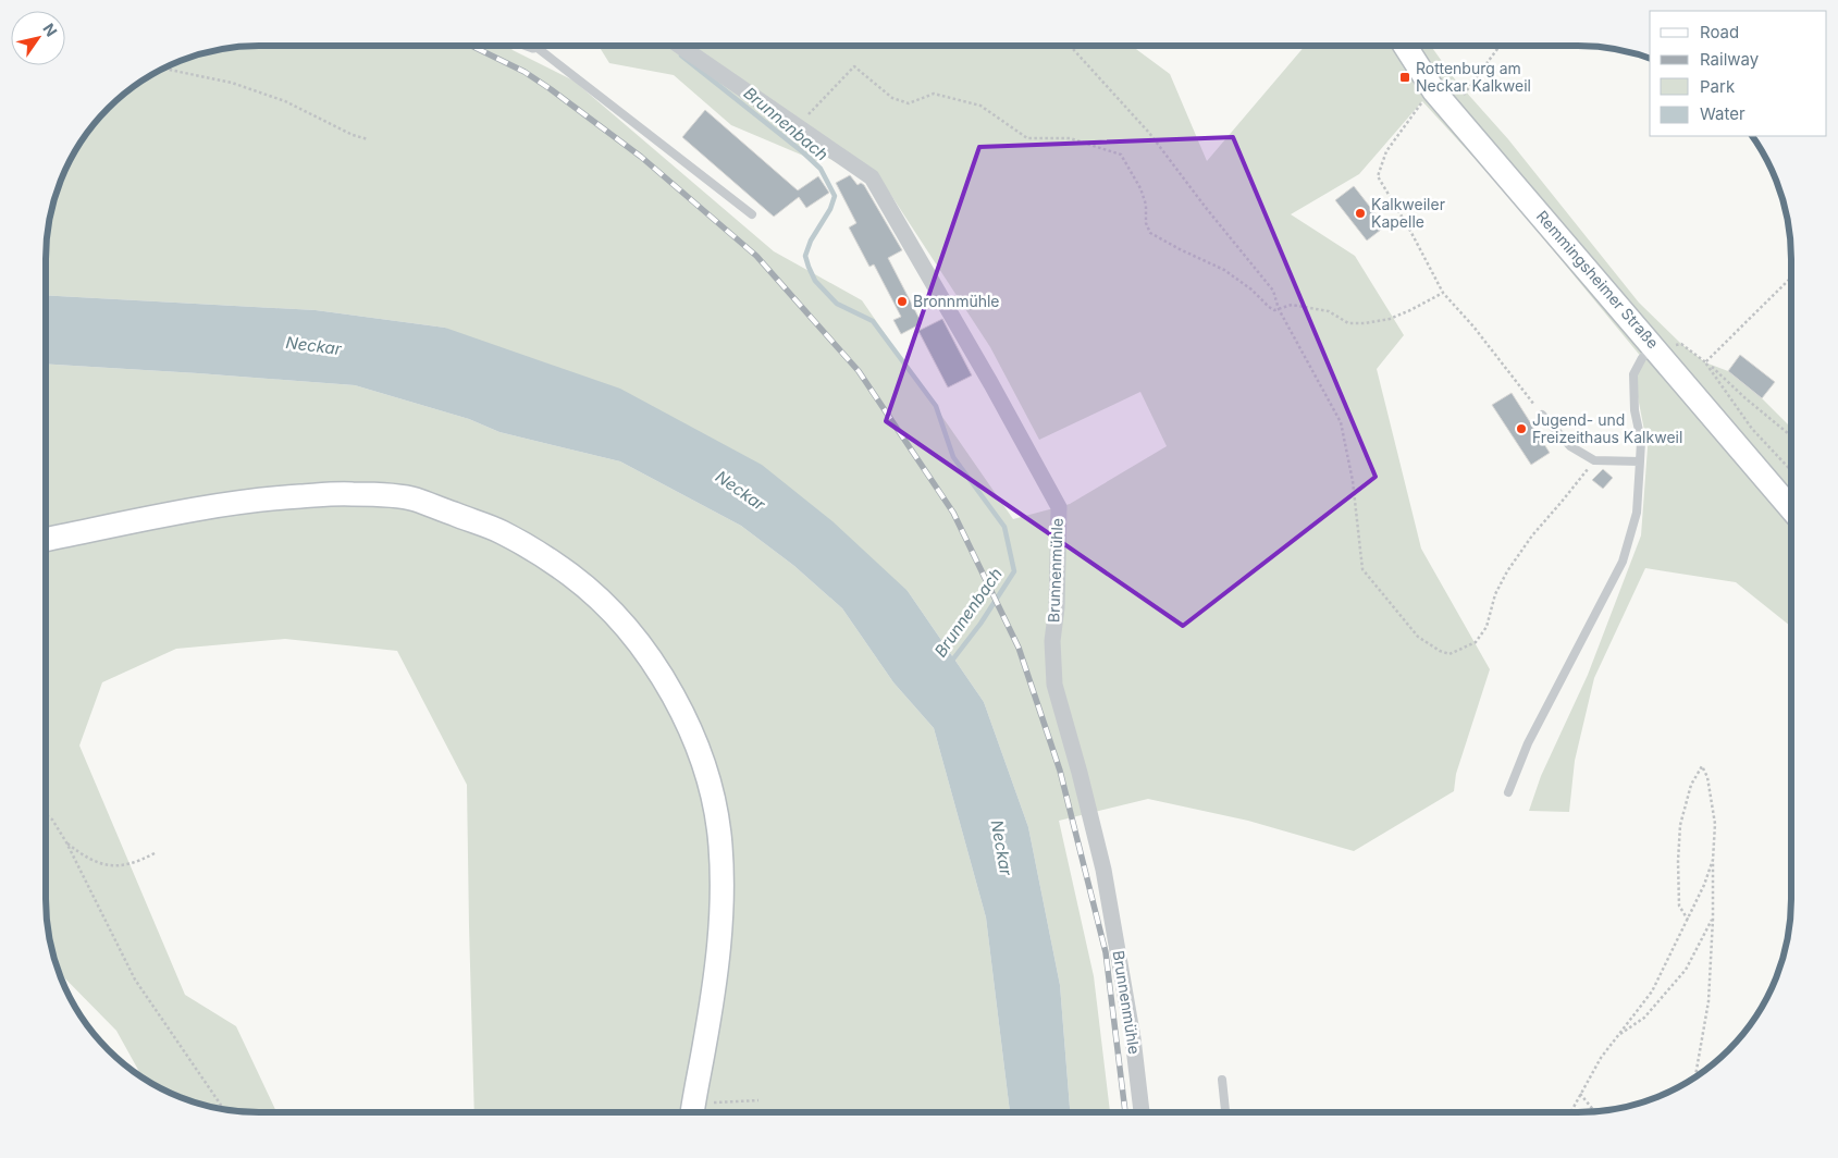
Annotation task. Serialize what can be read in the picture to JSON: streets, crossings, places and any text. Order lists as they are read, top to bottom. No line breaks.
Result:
{"streets":{"main road":["Remmingsheimer Straße"],"street":["Brunnenmühle"]},"water":["Brunnenbach","Neckar"],"places":{"transit":["Rottenburg am Neckar Kalkweil"],"other":["Kalkweiler Kapelle","Bronnmühle","Jugend- und Freizeithaus Kalkweil"]},"legend":["Road","Railway","Park","Water"],"north":"top right"}
